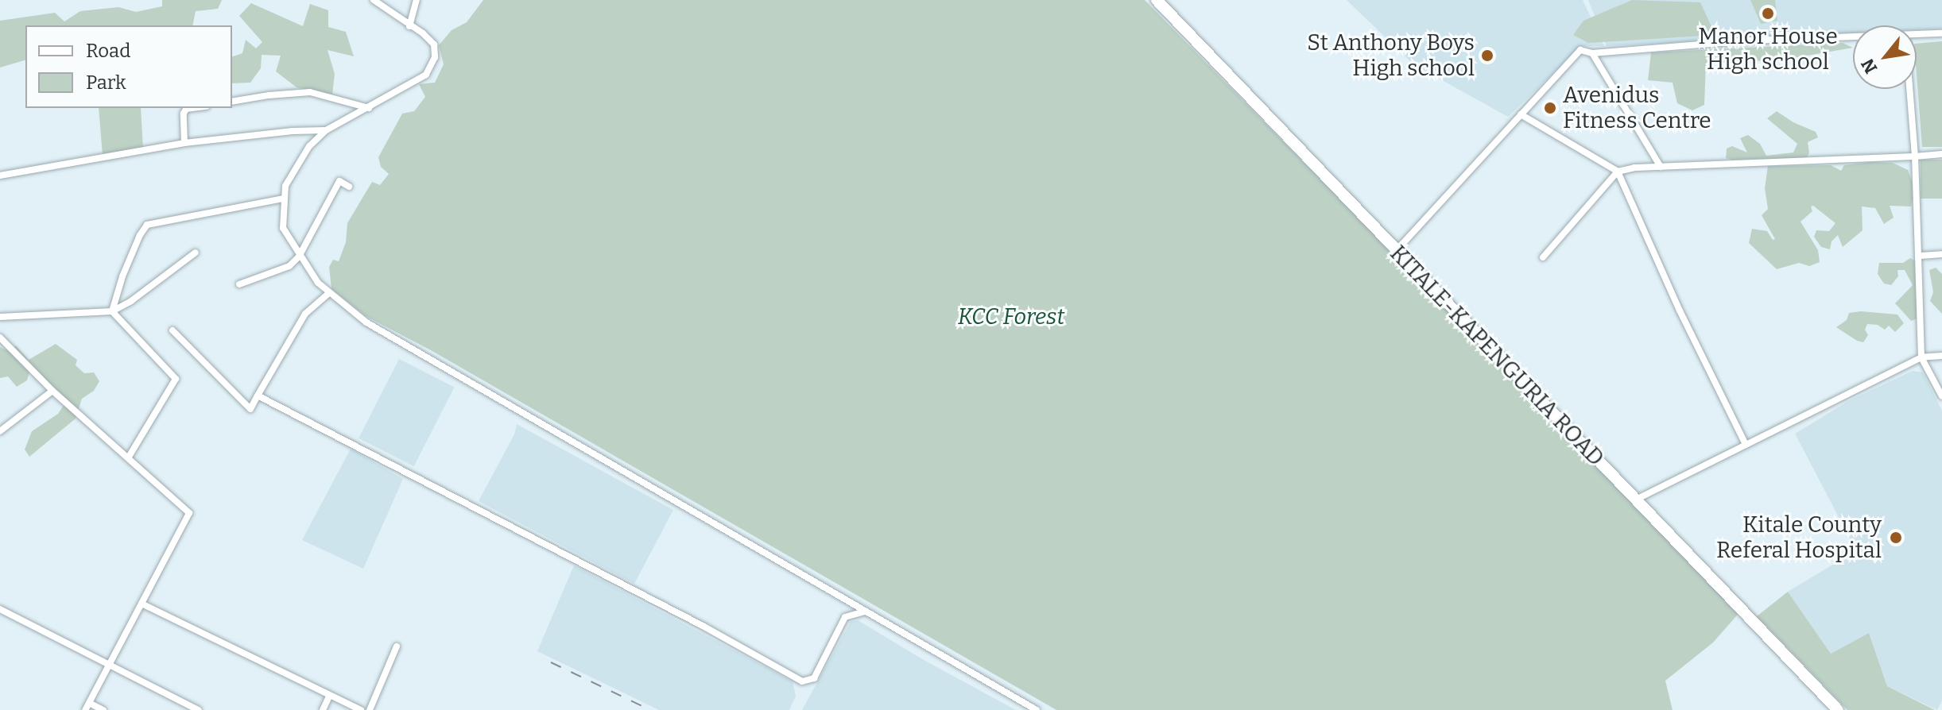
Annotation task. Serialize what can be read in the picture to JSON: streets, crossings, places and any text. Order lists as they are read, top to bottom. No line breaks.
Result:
{"streets":{"highway":["KITALE-KAPENGURIA ROAD"]},"parks":["KCC Forest"],"places":["Manor House High school","St Anthony Boys High school","Avenidus Fitness Centre","Kitale County Referal Hospital"],"legend":["Road","Park"],"north":"bottom left"}
